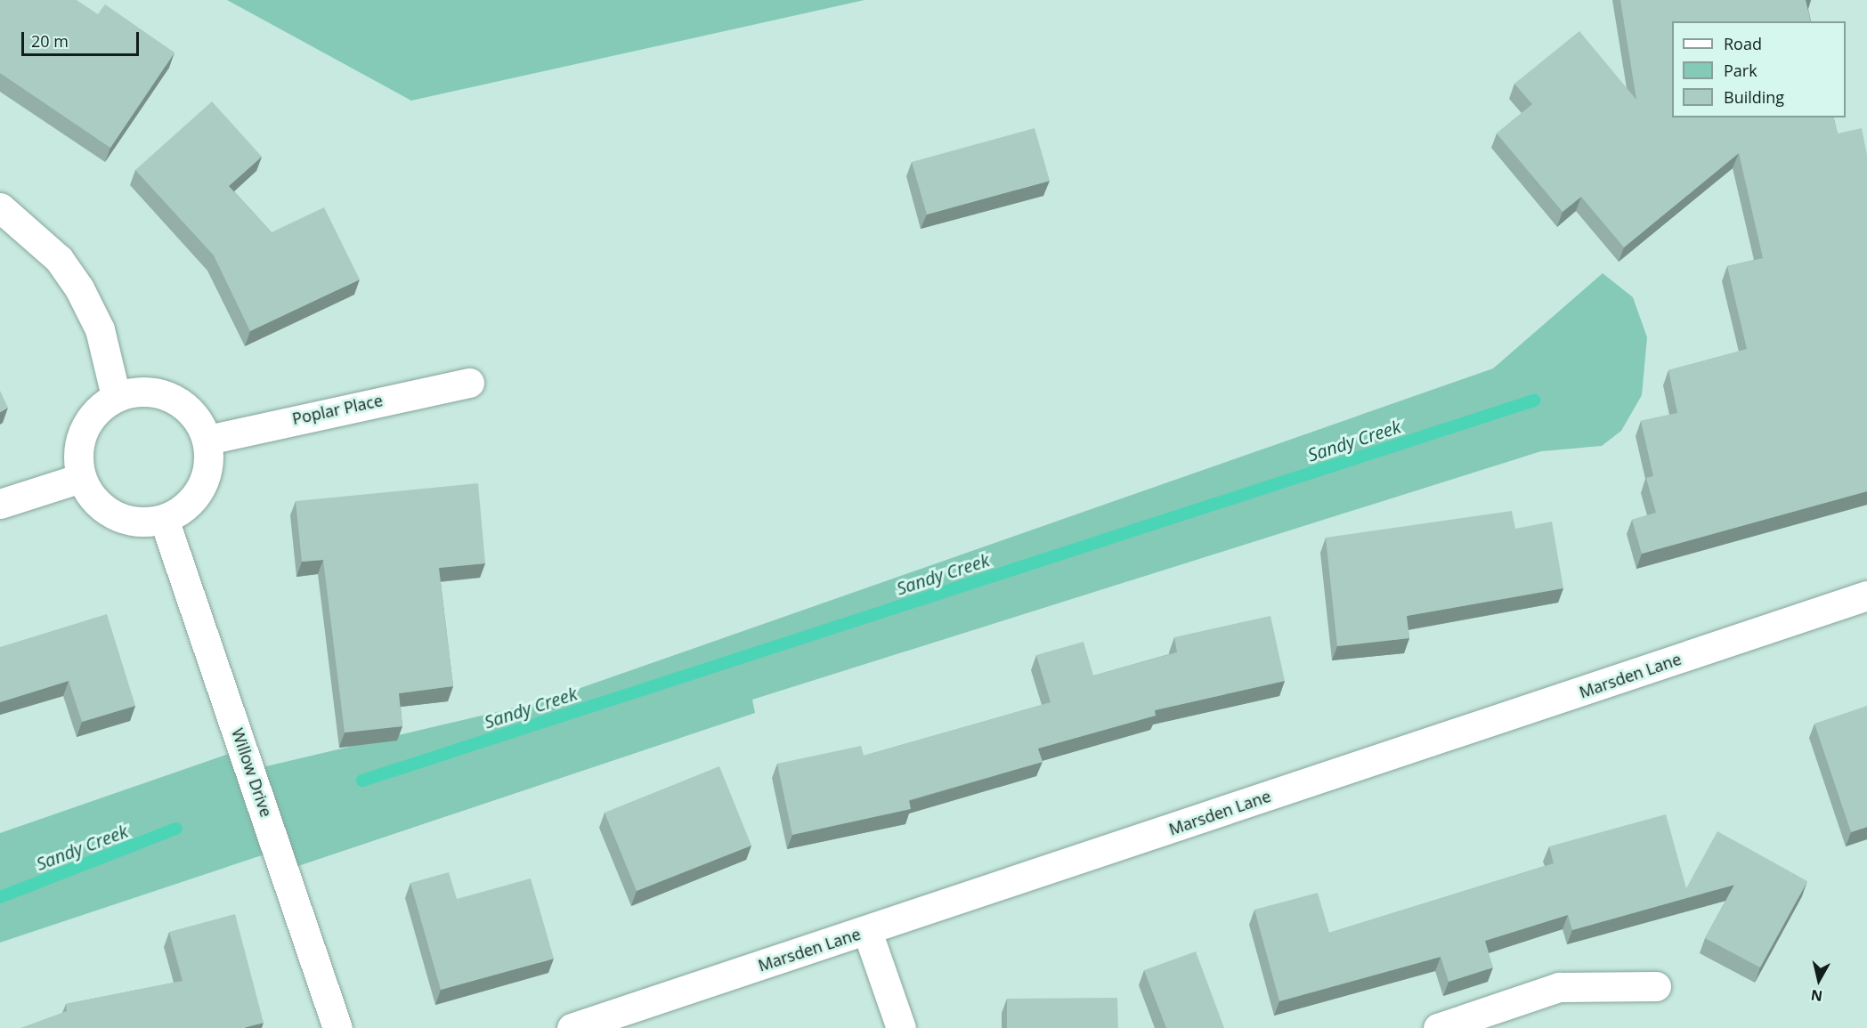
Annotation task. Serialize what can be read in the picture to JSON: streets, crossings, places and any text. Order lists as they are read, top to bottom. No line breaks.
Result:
{"streets":{"street":["Poplar Place","Marsden Lane","Willow Drive"]},"crossings":[["Poplar Place","Willow Drive"]],"water":["Sandy Creek"],"legend":["Road","Park","Building"],"scale_bar":"20 m","north":"bottom"}
